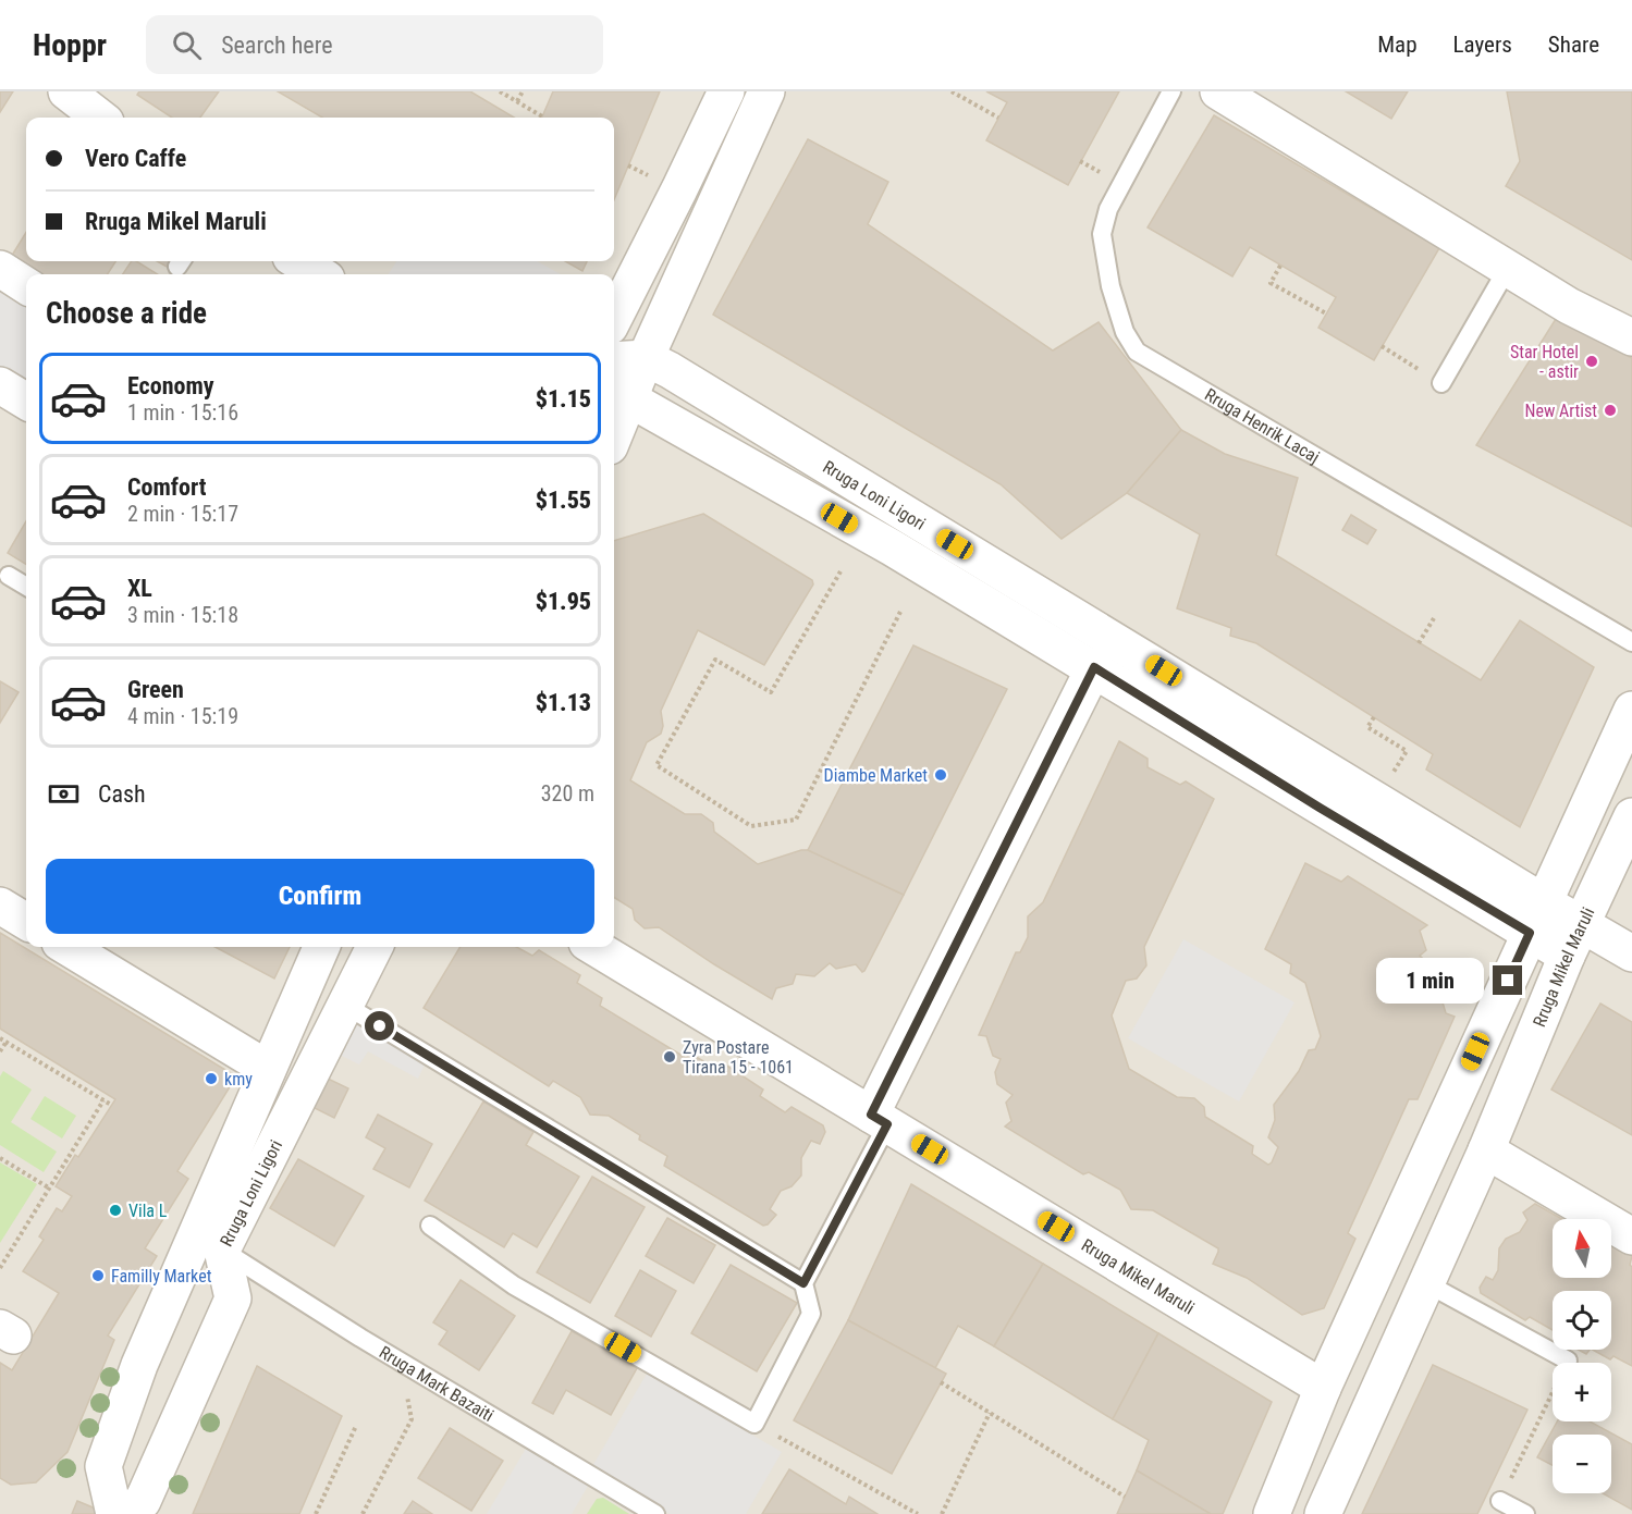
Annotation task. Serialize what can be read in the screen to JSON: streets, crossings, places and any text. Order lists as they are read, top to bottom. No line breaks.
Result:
{"streets":{"street":["Rruga Loni Ligori","Rruga Mikel Maruli"],"lane":["Rruga Henrik Lacaj","Rruga Mark Bazaiti"]},"crossings":[["Rruga Loni Ligori","Rruga Mark Bazaiti"]],"places":["Star Hotel - astir","New Artist","Diambe Market","Zyra Postare Tirana 15 - 1061","kmy","Vila L","Familly Market"],"north":"top","page":{"header":"Hoppr","search":"Search here","nav":["Map","Layers","Share"],"banner":["Vero Caffe","Rruga Mikel Maruli"],"heading":"Choose a ride","list":[{"name":"Economy","note":"1 min · 15:16","value":"$1.15"},{"name":"Comfort","note":"2 min · 15:17","value":"$1.55"},{"name":"XL","note":"3 min · 15:18","value":"$1.95"},{"name":"Green","note":"4 min · 15:19","value":"$1.13"}],"pay":["Cash","320 m"],"buttons":"Confirm","bubble":"1 min","map_buttons":["+","−"]}}
